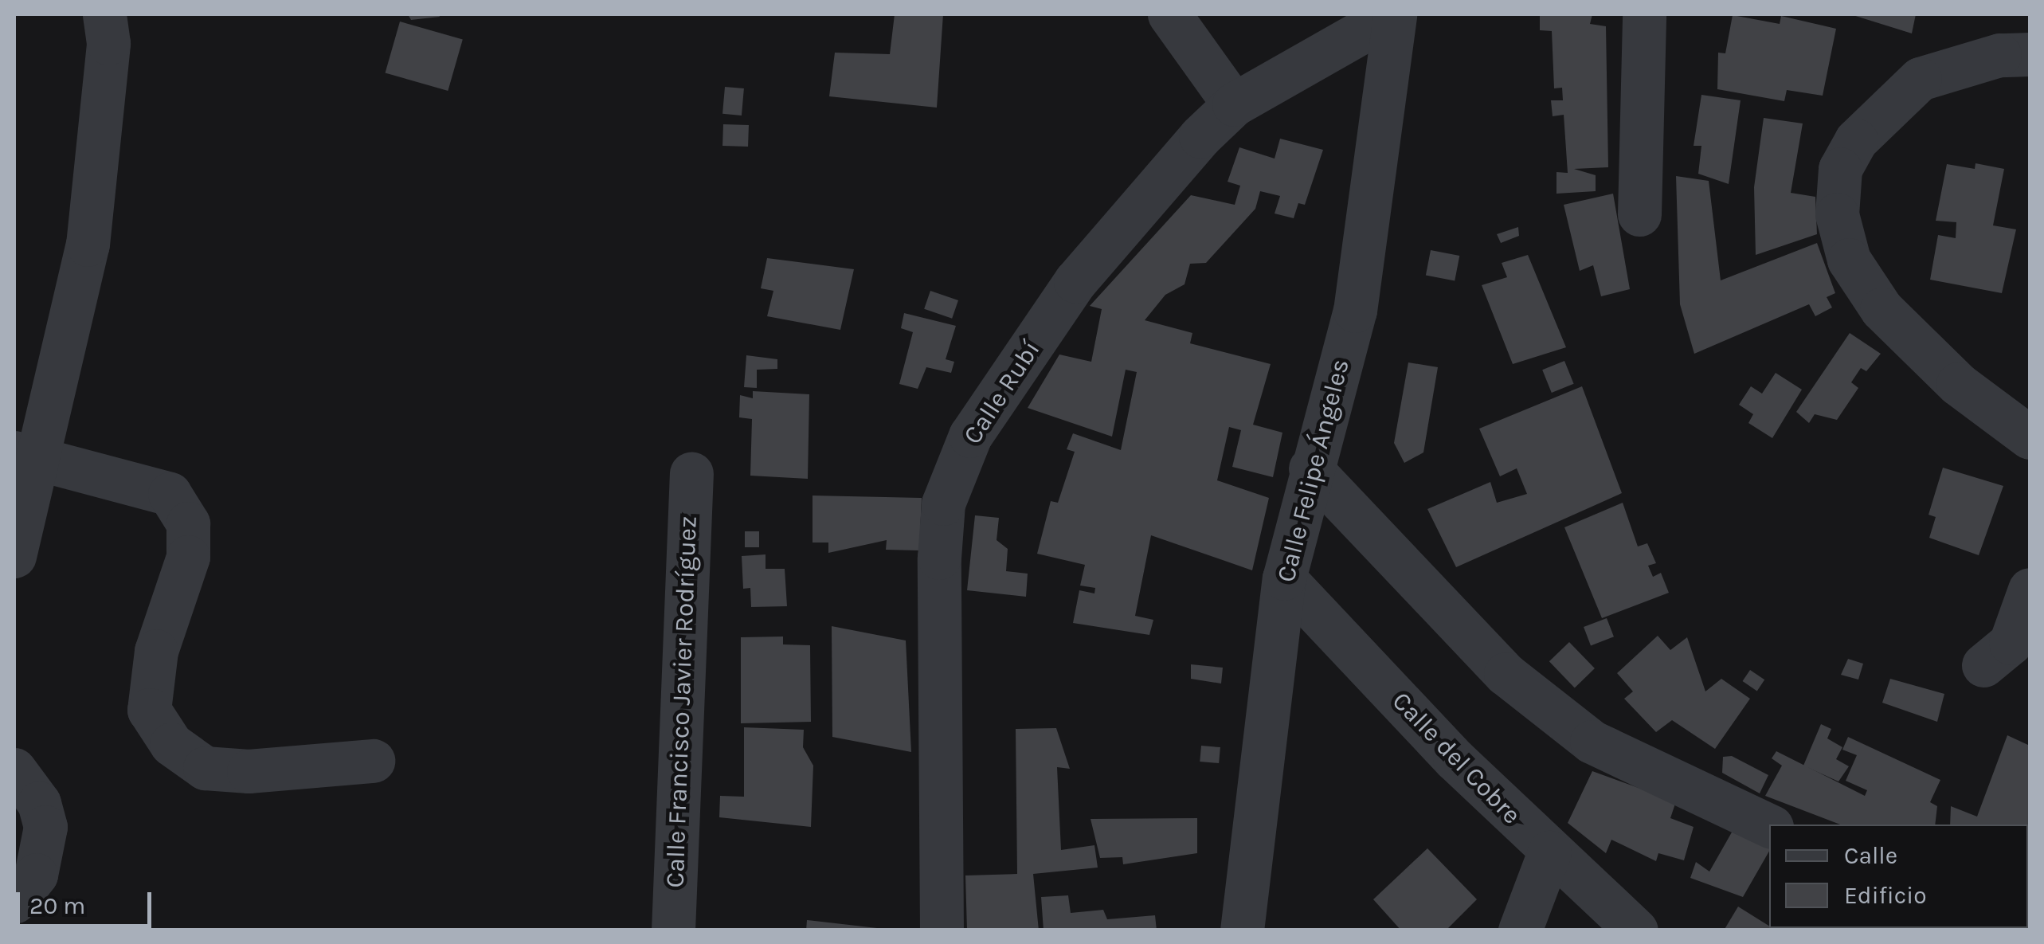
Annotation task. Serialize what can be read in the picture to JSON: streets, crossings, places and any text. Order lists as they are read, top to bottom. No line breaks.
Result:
{"streets":{"street":["Calle Rubí","Calle Felipe Ángeles","Calle Francisco Javier Rodríguez","Calle del Cobre"]},"crossings":[["Calle Rubí","Calle Felipe Ángeles"],["Calle Felipe Ángeles","Calle del Cobre"]],"legend":["Calle","Edificio"],"scale_bar":"20 m"}
